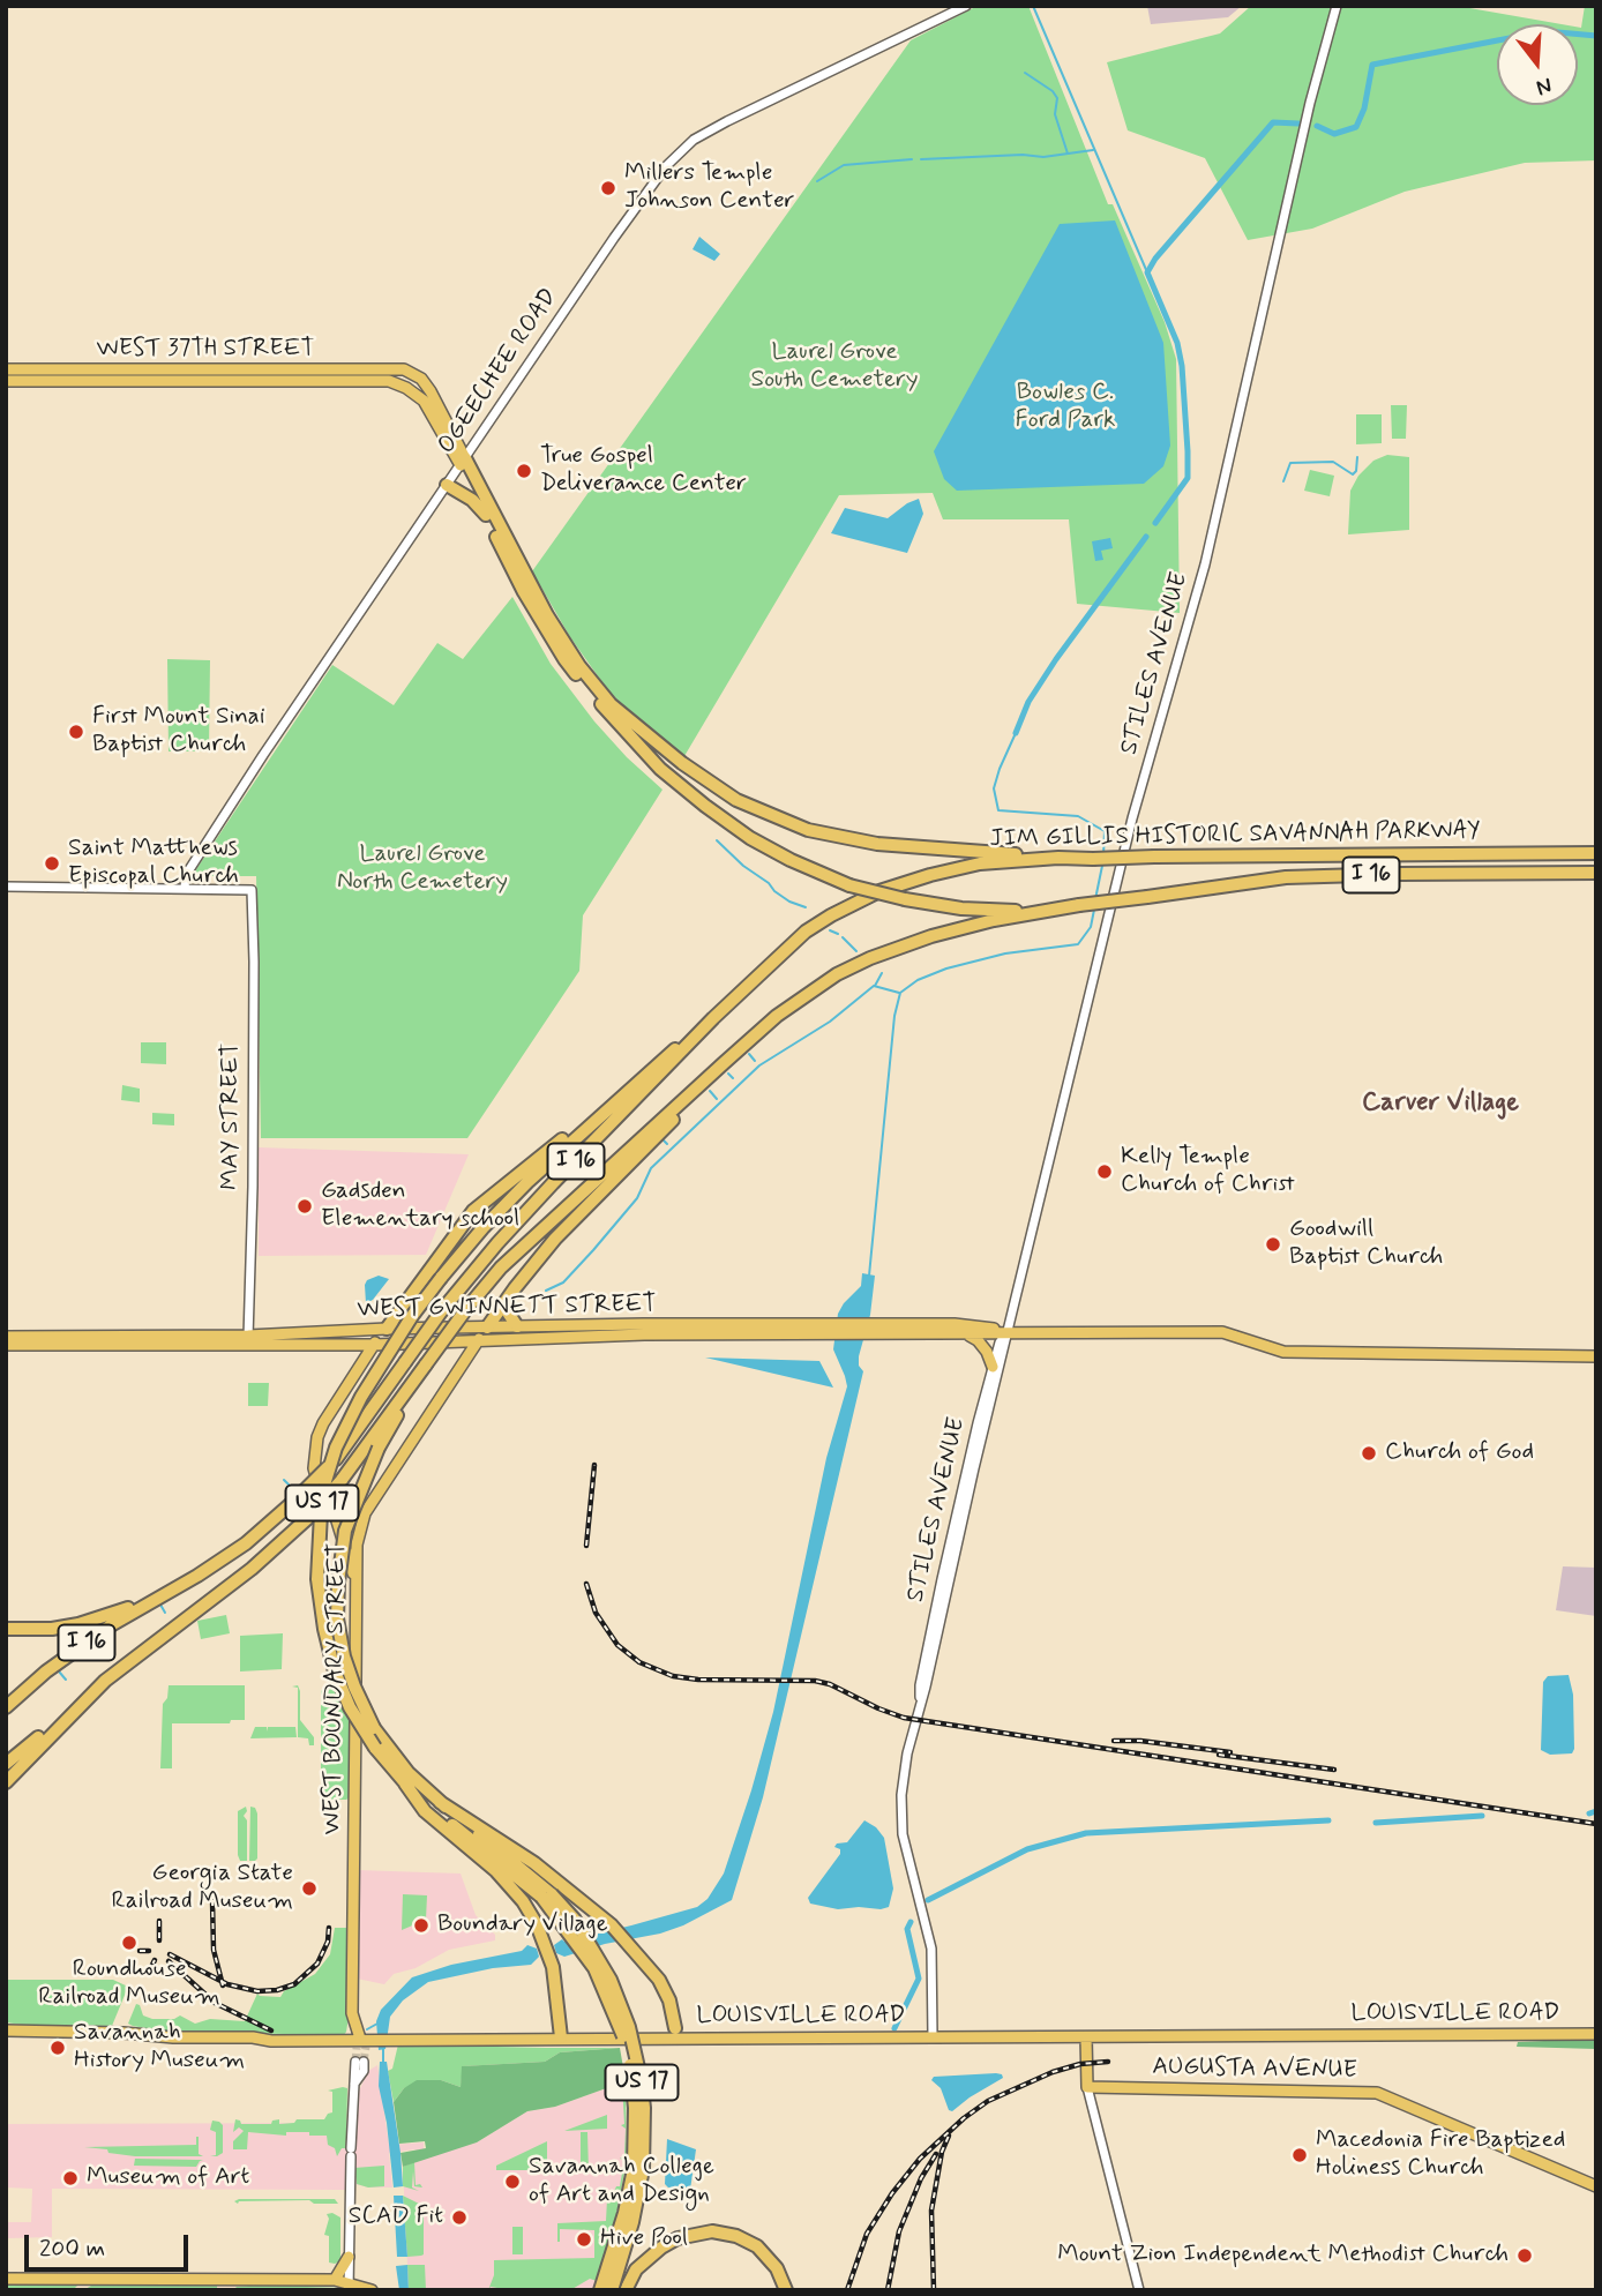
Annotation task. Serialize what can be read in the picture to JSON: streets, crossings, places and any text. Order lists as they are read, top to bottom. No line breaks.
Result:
{"streets":{"highway":["JIM GILLIS HISTORIC SAVANNAH PARKWAY","I 16","US 17"],"main road":["WEST 37TH STREET","WEST GWINNETT STREET","WEST BOUNDARY STREET","LOUISVILLE ROAD","AUGUSTA AVENUE"],"street":["OGEECHEE ROAD","STILES AVENUE","MAY STREET"]},"crossings":[["WEST 37TH STREET","OGEECHEE ROAD"],["OGEECHEE ROAD","MAY STREET"],["STILES AVENUE","WEST GWINNETT STREET"],["STILES AVENUE","LOUISVILLE ROAD"],["JIM GILLIS HISTORIC SAVANNAH PARKWAY","I 16"],["JIM GILLIS HISTORIC SAVANNAH PARKWAY","US 17"],["MAY STREET","WEST GWINNETT STREET"],["WEST GWINNETT STREET","WEST BOUNDARY STREET"],["WEST BOUNDARY STREET","LOUISVILLE ROAD"]],"districts":["Carver Village"],"parks":["Laurel Grove South Cemetery","Bowles C. Ford Park","Laurel Grove North Cemetery"],"places":["Millers Temple Johnson Center","True Gospel Deliverance Center","First Mount Sinai Baptist Church","Saint Matthews Episcopal Church","Kelly Temple Church of Christ","Gadsden Elementary school","Goodwill Baptist Church","Church of God","Georgia State Railroad Museum","Boundary Village","Roundhouse Railroad Museum","Savannah History Museum","Macedonia Fire Baptized Holiness Church","Museum of Art","Savannah College of Art and Design","SCAD Fit","Hive Pool","Mount Zion Independent Methodist Church"],"scale_bar":"200 m","north":"bottom"}
